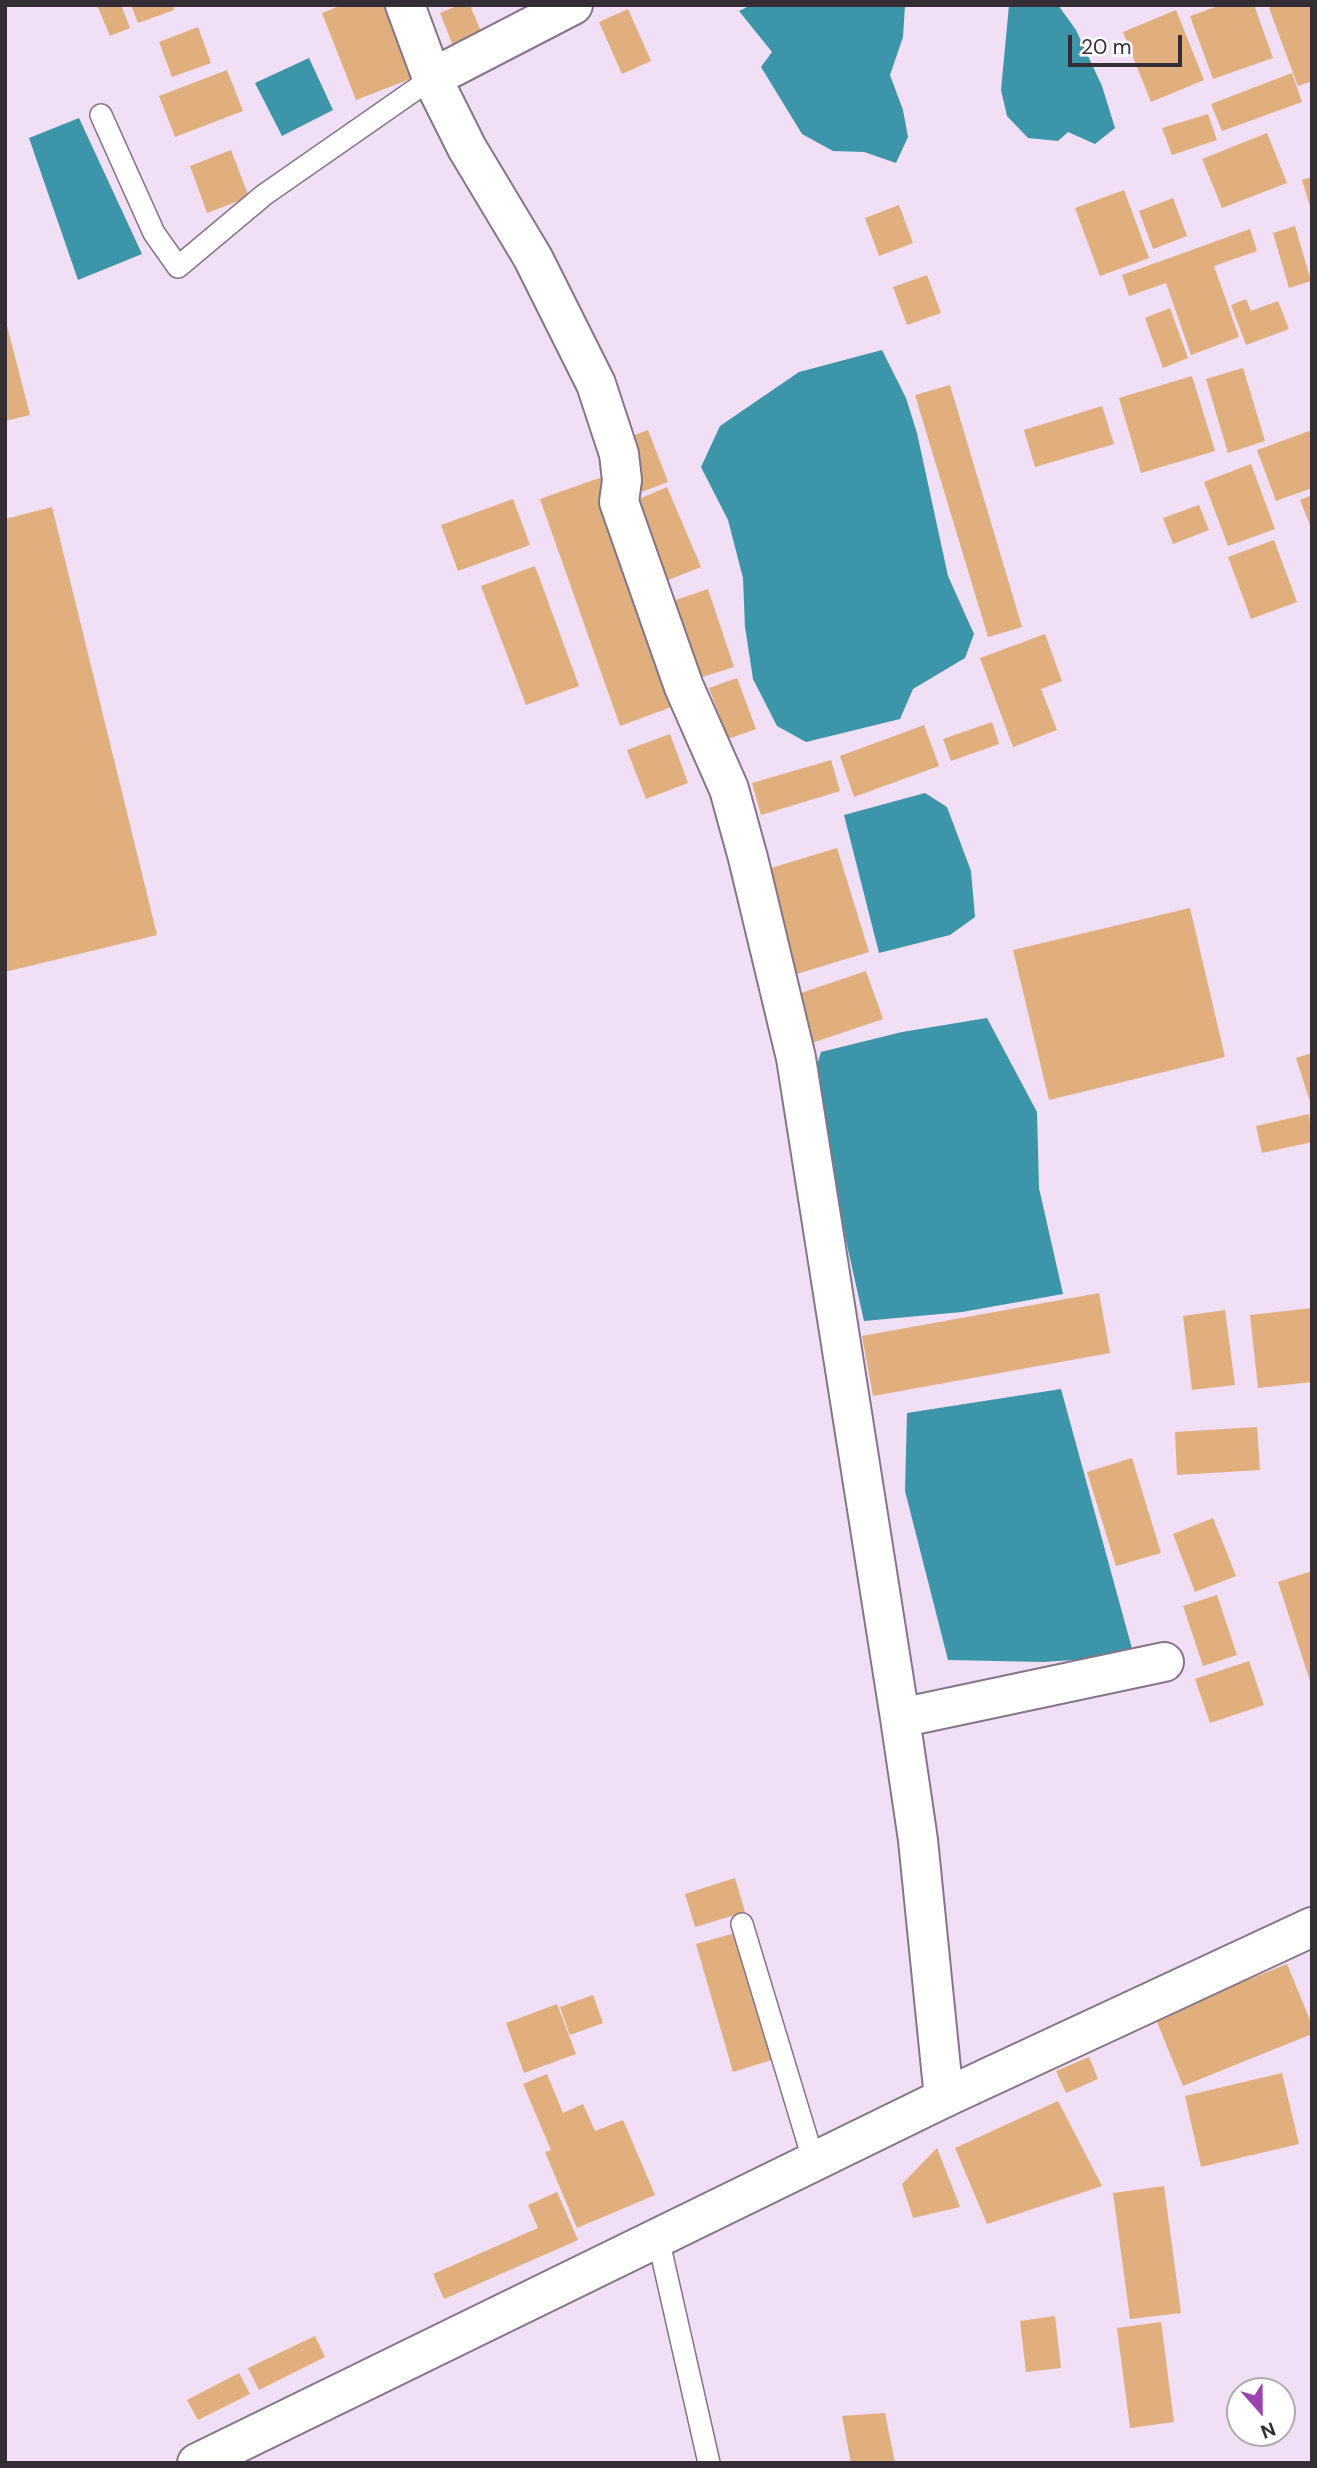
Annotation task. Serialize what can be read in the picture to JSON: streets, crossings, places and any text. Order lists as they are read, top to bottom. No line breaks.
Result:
{"scale_bar":"20 m","north":"bottom"}
